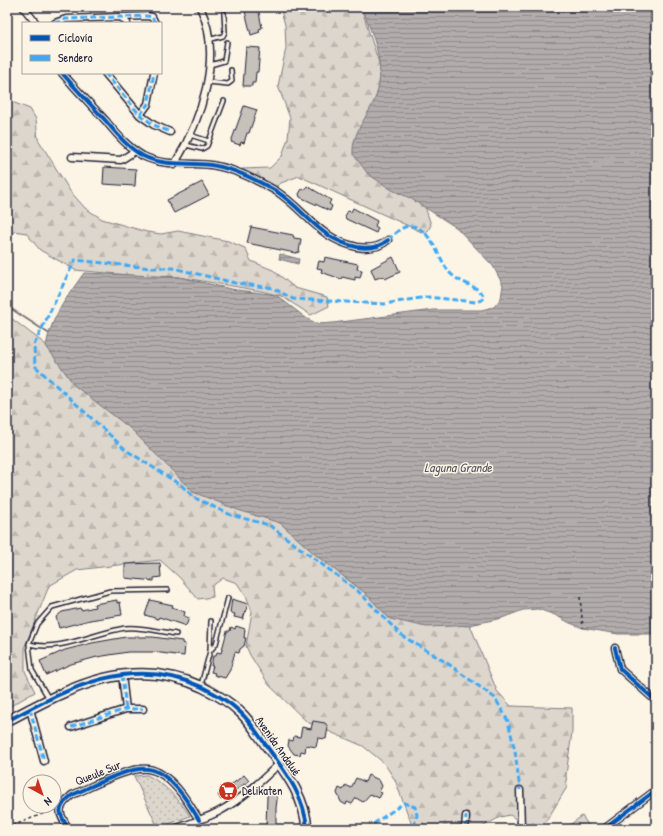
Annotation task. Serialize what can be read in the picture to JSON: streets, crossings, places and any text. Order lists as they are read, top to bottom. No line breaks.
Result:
{"streets":{"street":["Avenida Andalué","Queule Sur"]},"water":["Laguna Grande"],"places":{"supermarket":["Delikaten"]},"legend":["Ciclovía","Sendero"],"north":"bottom right"}
